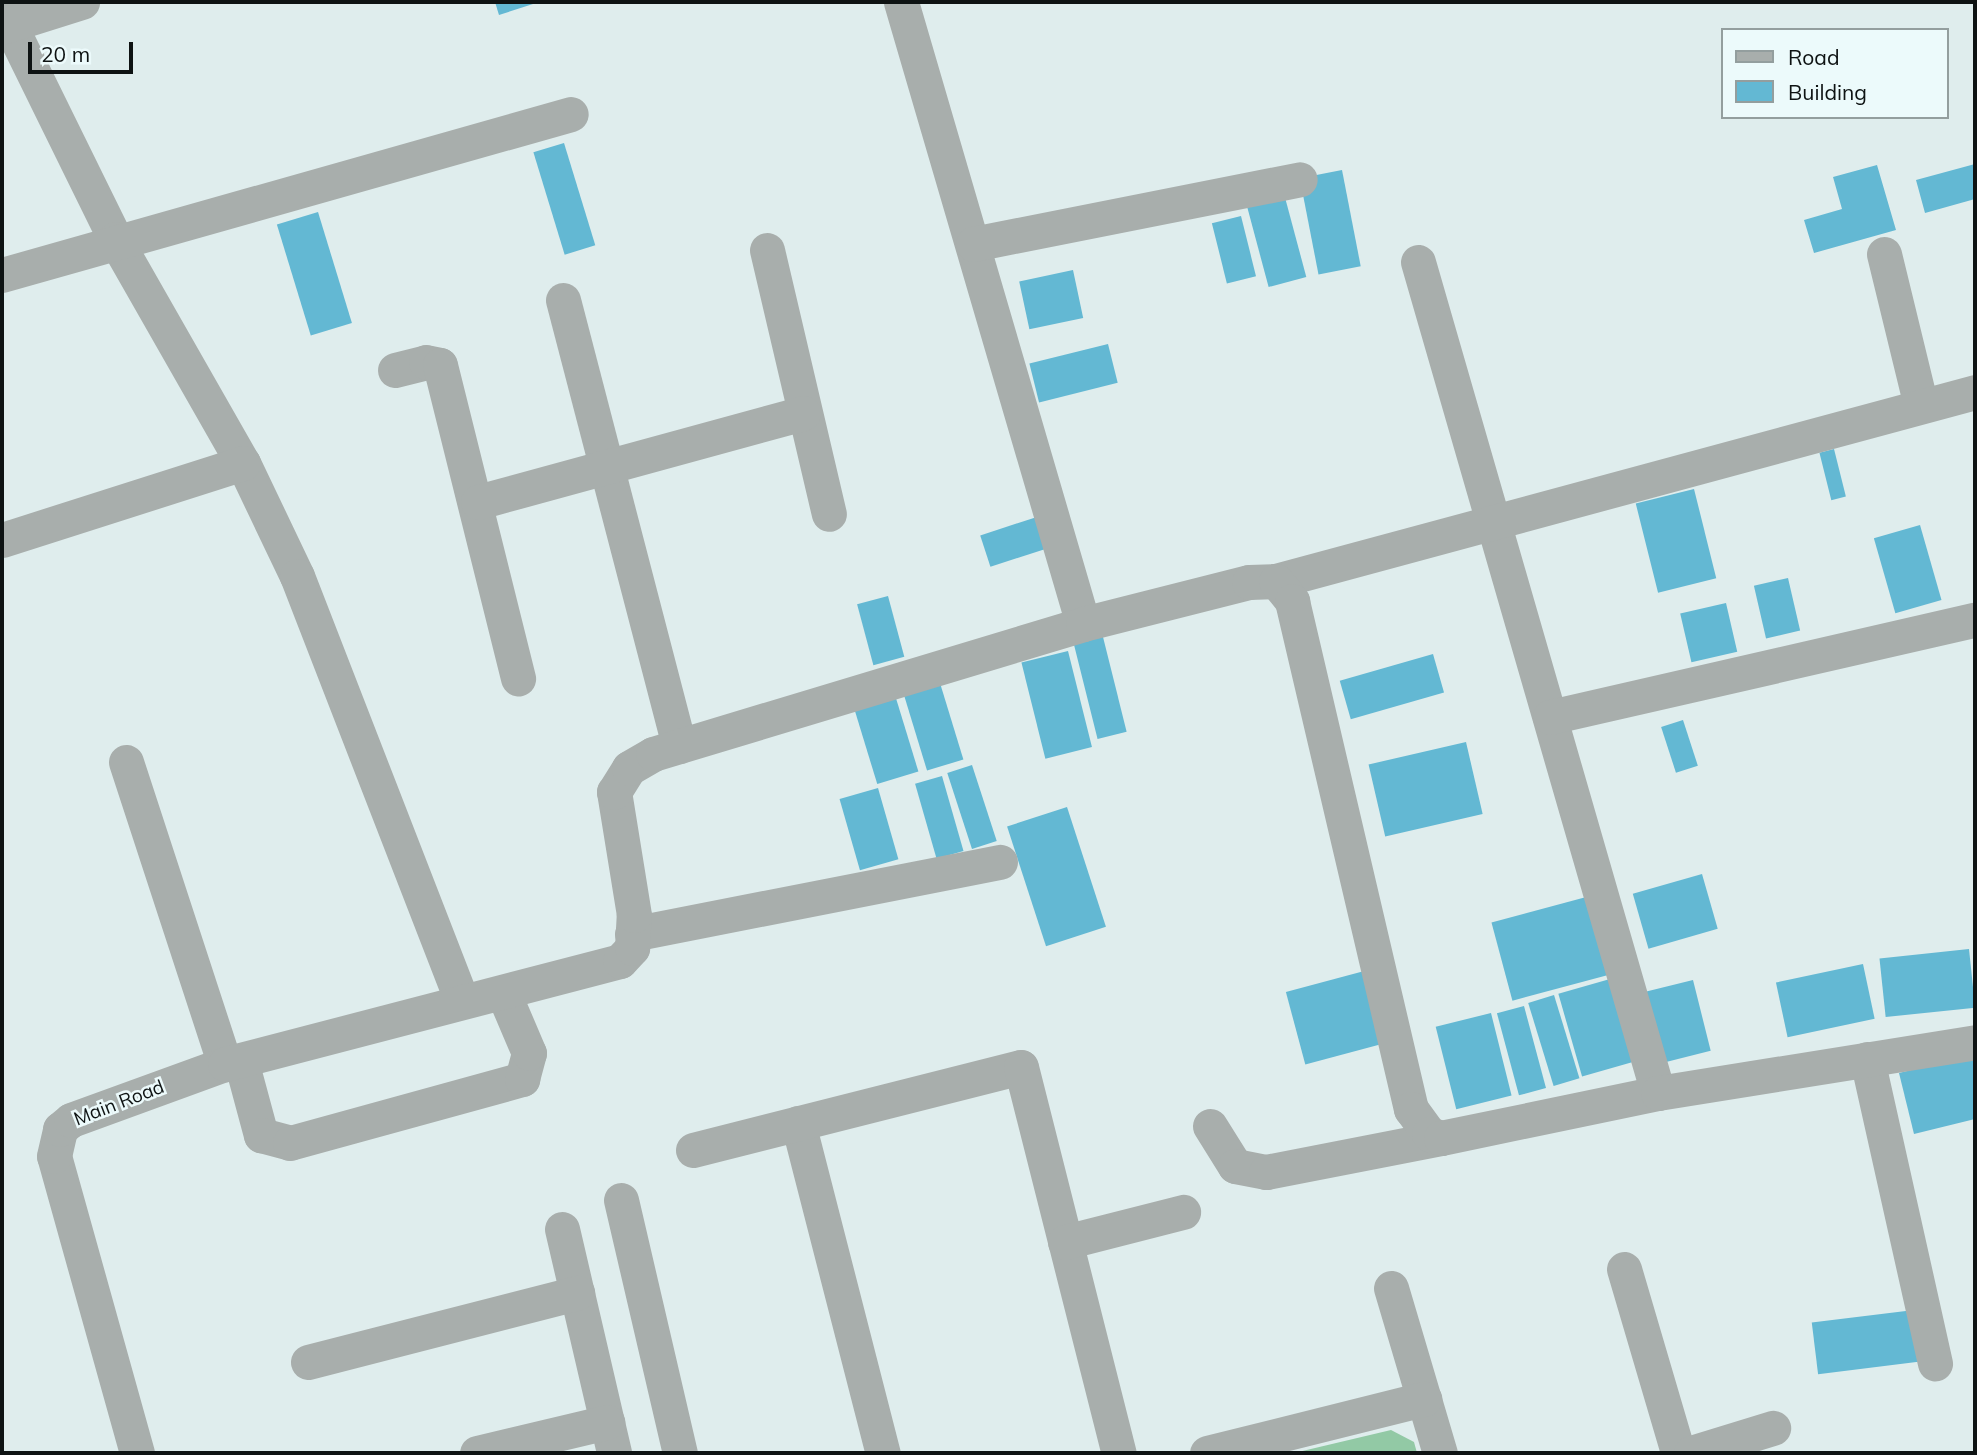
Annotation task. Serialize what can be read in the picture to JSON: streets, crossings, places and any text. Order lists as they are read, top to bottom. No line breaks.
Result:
{"streets":{"street":["Main Road"]},"legend":["Road","Building"],"scale_bar":"20 m"}
